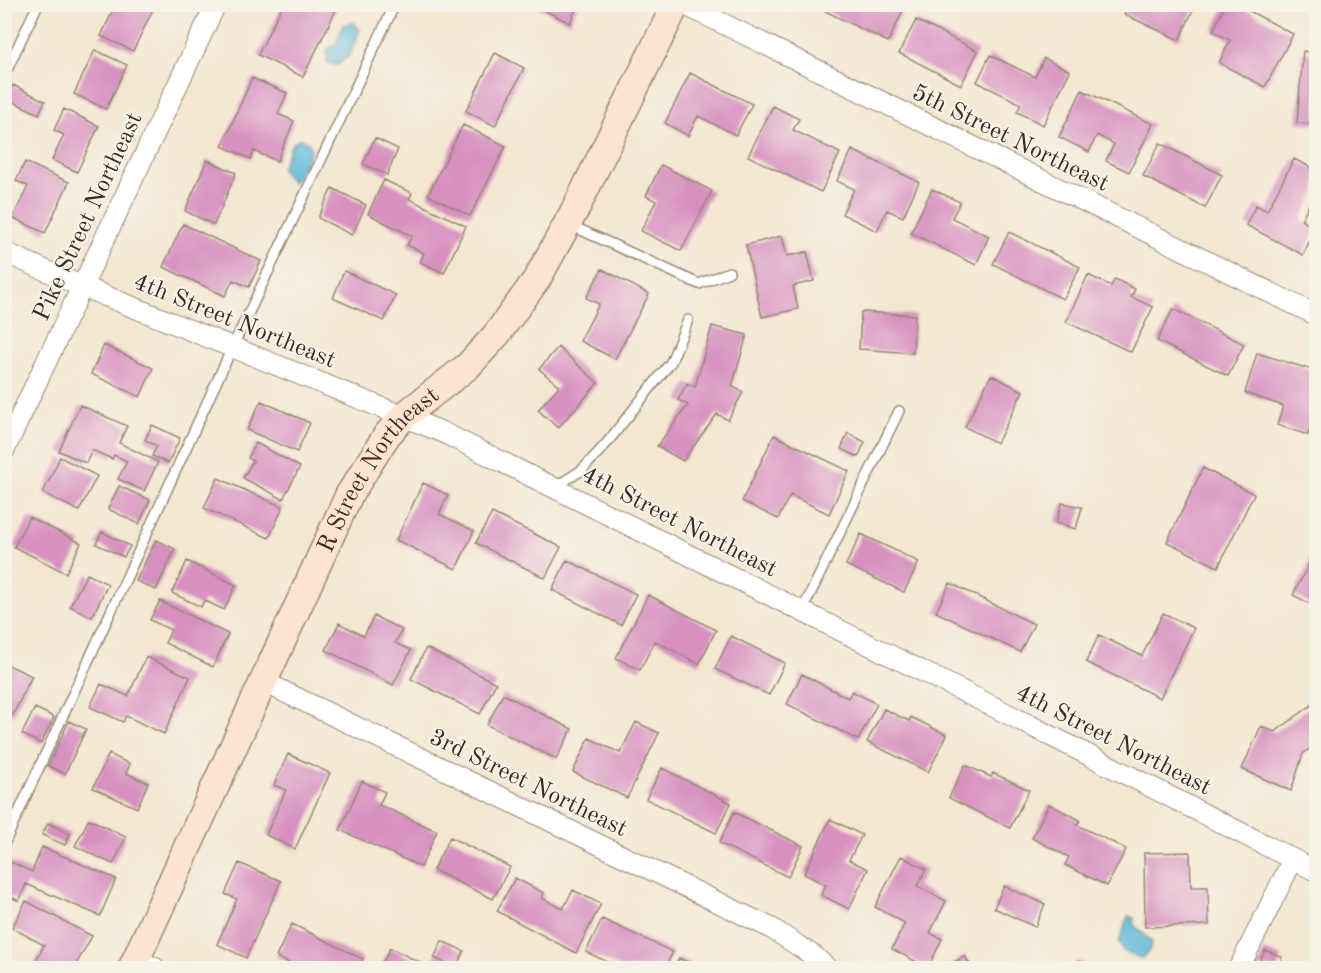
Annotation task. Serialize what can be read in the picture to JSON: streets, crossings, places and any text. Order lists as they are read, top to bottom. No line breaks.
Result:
{"streets":{"street":["5th Street Northeast","Pike Street Northeast","4th Street Northeast","R Street Northeast","3rd Street Northeast"]},"crossings":[["Pike Street Northeast","4th Street Northeast"],["4th Street Northeast","R Street Northeast"],["R Street Northeast","3rd Street Northeast"]]}
